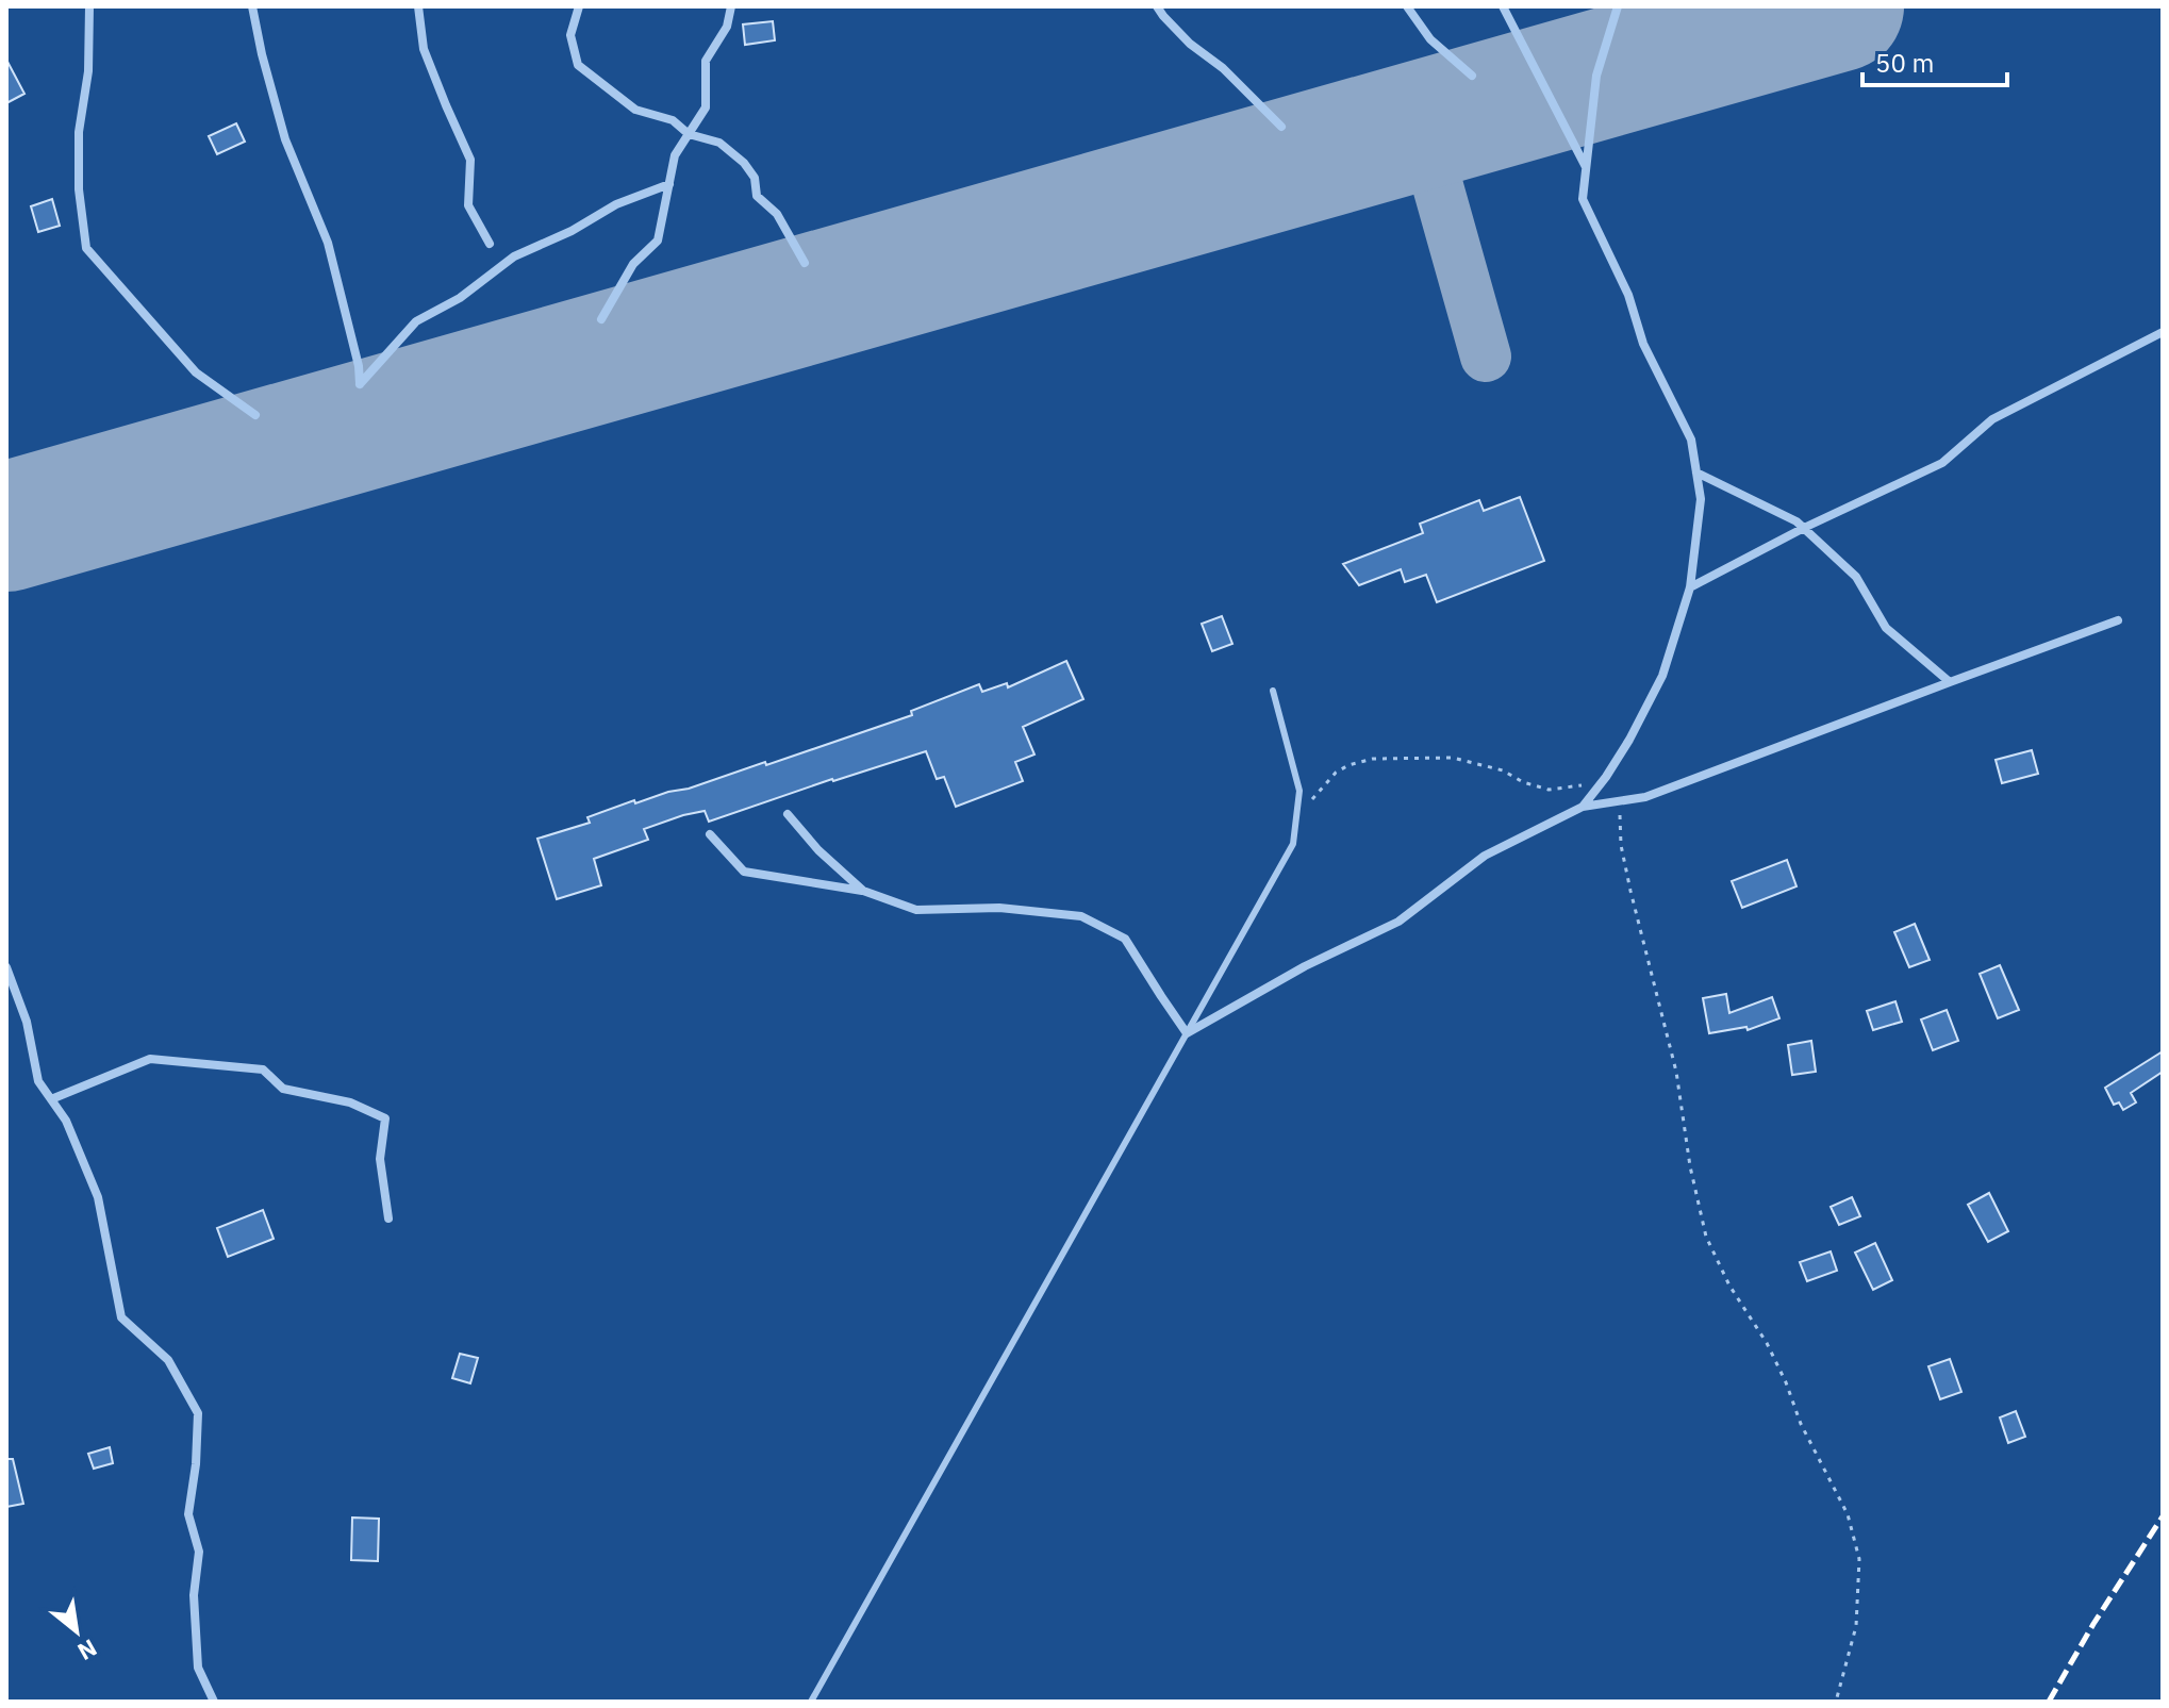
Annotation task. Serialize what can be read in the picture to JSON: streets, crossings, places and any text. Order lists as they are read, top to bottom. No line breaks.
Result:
{"scale_bar":"50 m","north":"bottom right"}
